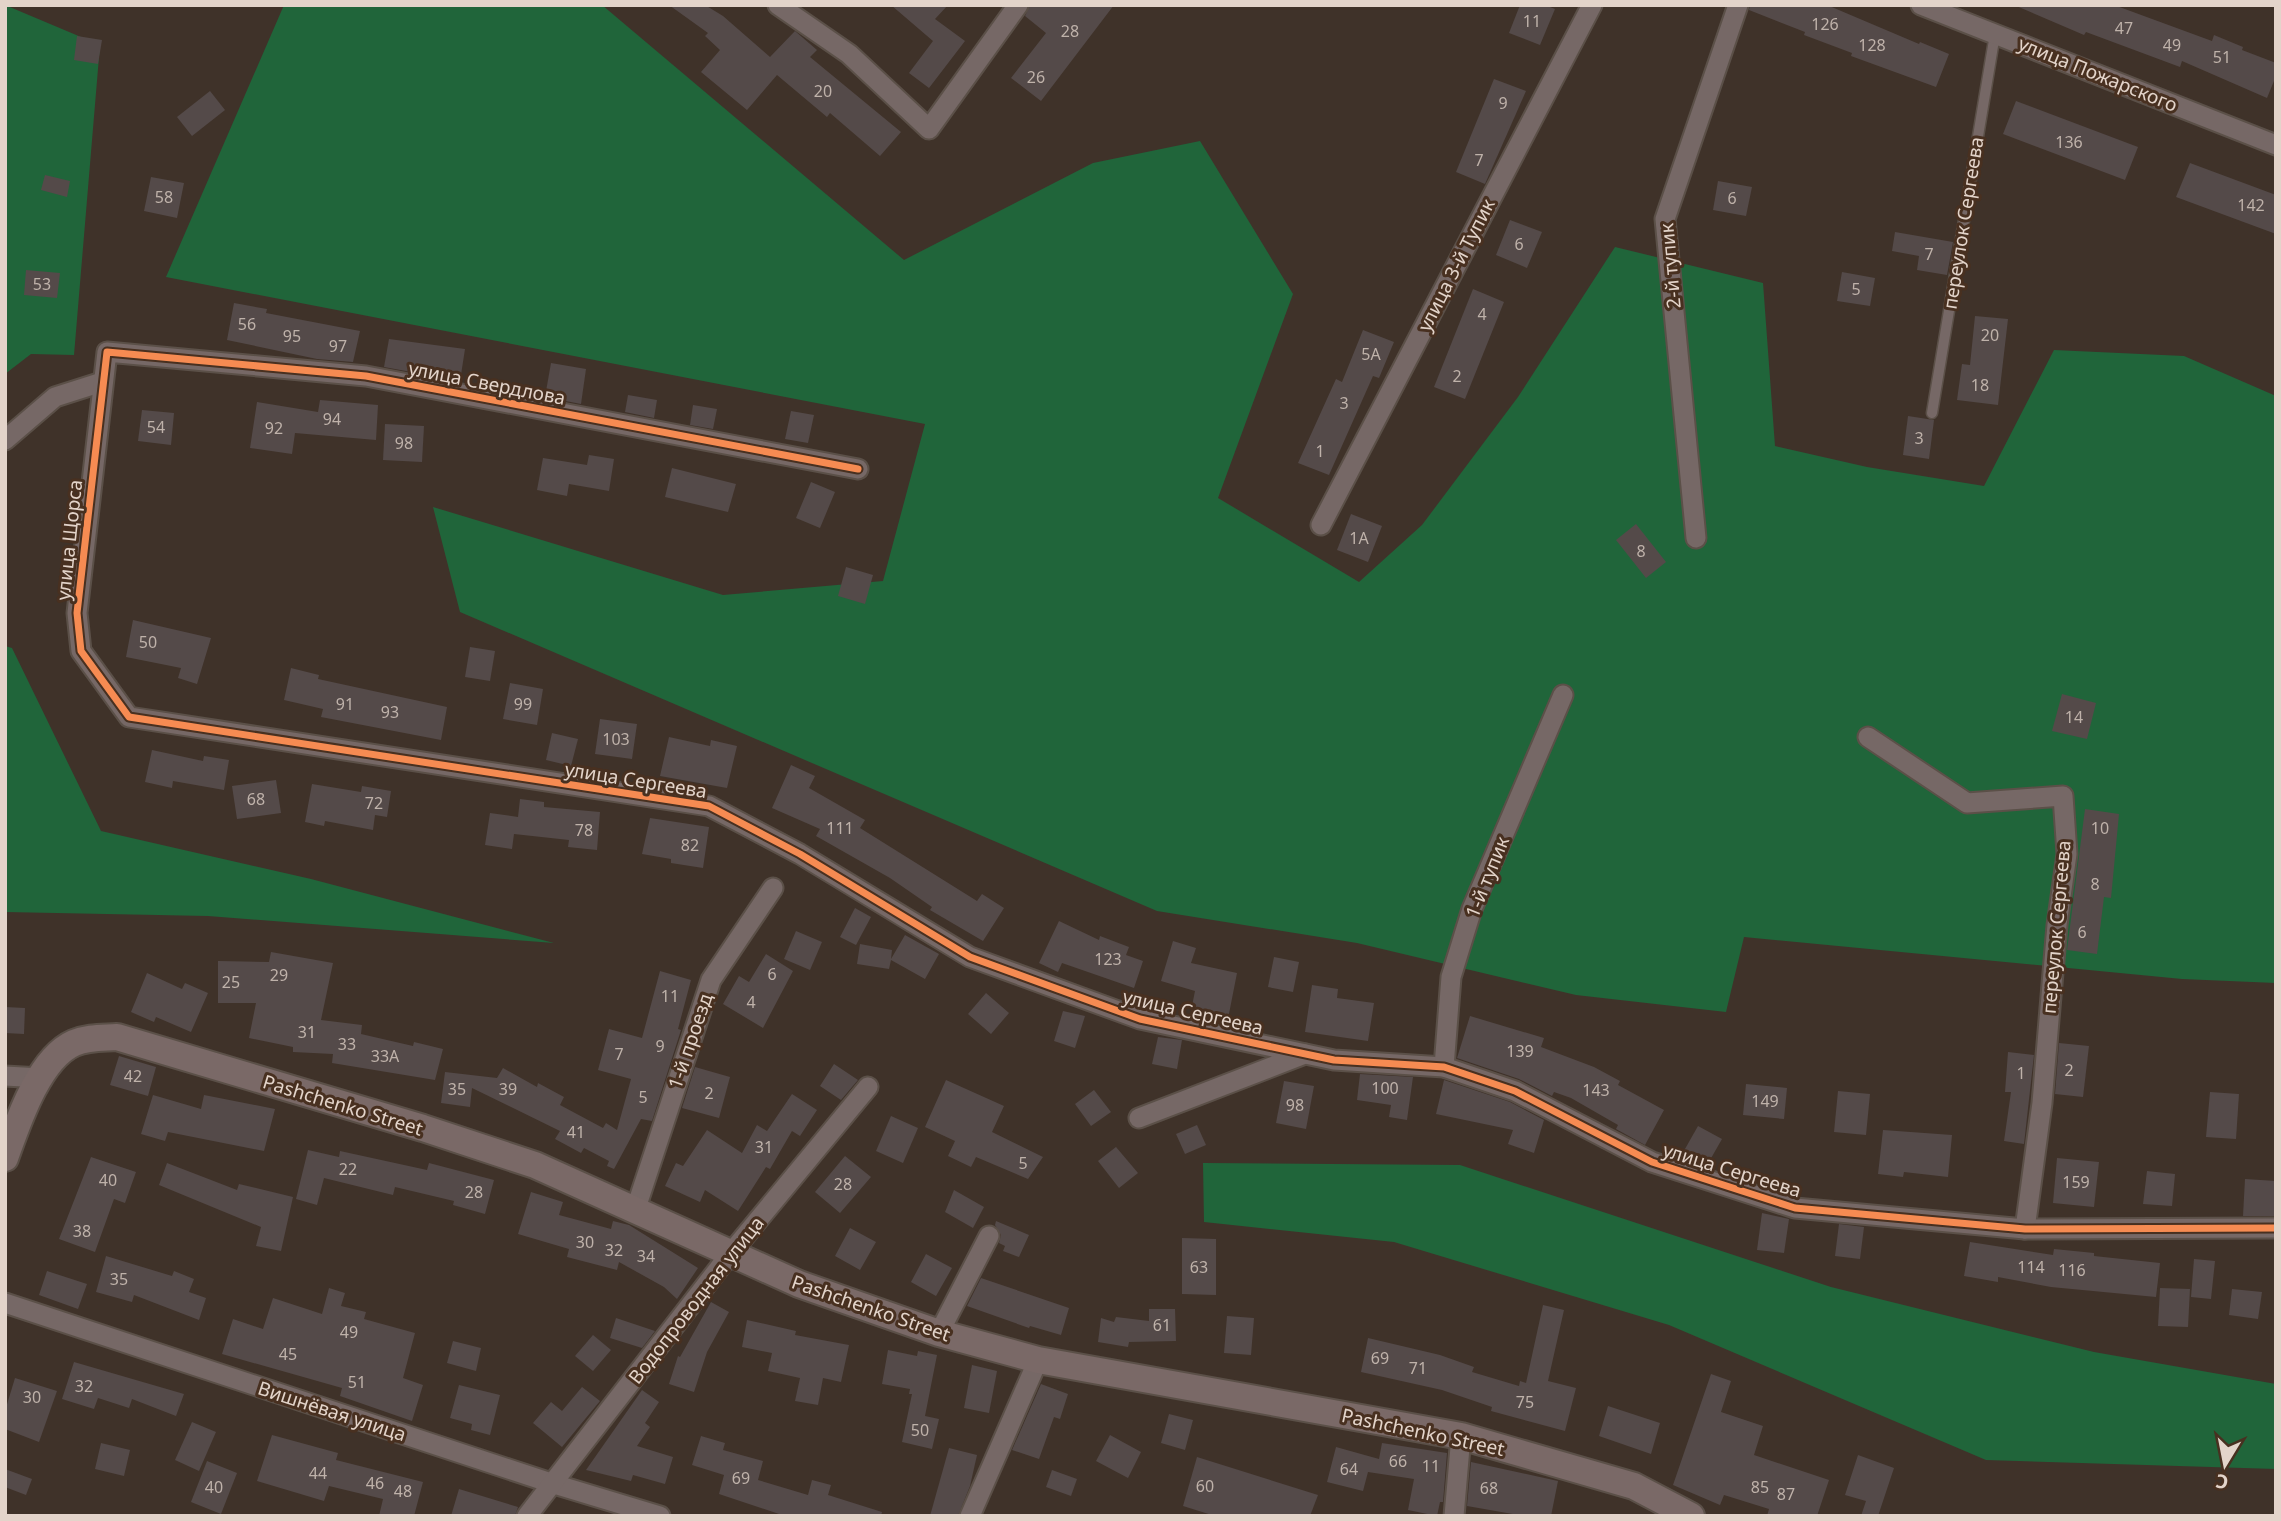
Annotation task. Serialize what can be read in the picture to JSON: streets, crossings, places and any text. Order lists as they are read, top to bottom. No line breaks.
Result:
{"streets":{"street":["улица Пожарского","переулок Сергеева","улица 3-й Тупик","2-й тупик","улица Свердлова","улица Щорса","улица Сергеева","1-й тупик","1-й проезд","Pashchenko Street","Водопроводная улица","Вишнёвая улица"]},"crossings":[["улица Пожарского","переулок Сергеева"],["переулок Сергеева","улица Сергеева"],["улица Свердлова","улица Щорса"],["улица Щорса","улица Сергеева"],["улица Сергеева","1-й тупик"],["1-й проезд","Pashchenko Street"],["Pashchenko Street","Водопроводная улица"],["Водопроводная улица","Вишнёвая улица"]],"house_numbers":["11","126","47","28","128","49","51","26","20","9","136","7","58","6","142","6","7","53","5","4","56","20","95","97","5А","2","18","3","94","54","92","3","98","1","1А","8","50","91","99","93","14","103","68","72","111","10","78","82","8","6","123","6","29","25","11","4","31","33","9","139","7","33А","2","1","42","100","35","39","143","2","5","149","98","41","31","5","22","40","159","28","28","38","30","32","34","63","114","116","35","61","49","45","69","71","51","32","30","75","50","66","11","64","44","69","46","60","40","85","68","48","87"],"north":"bottom"}
